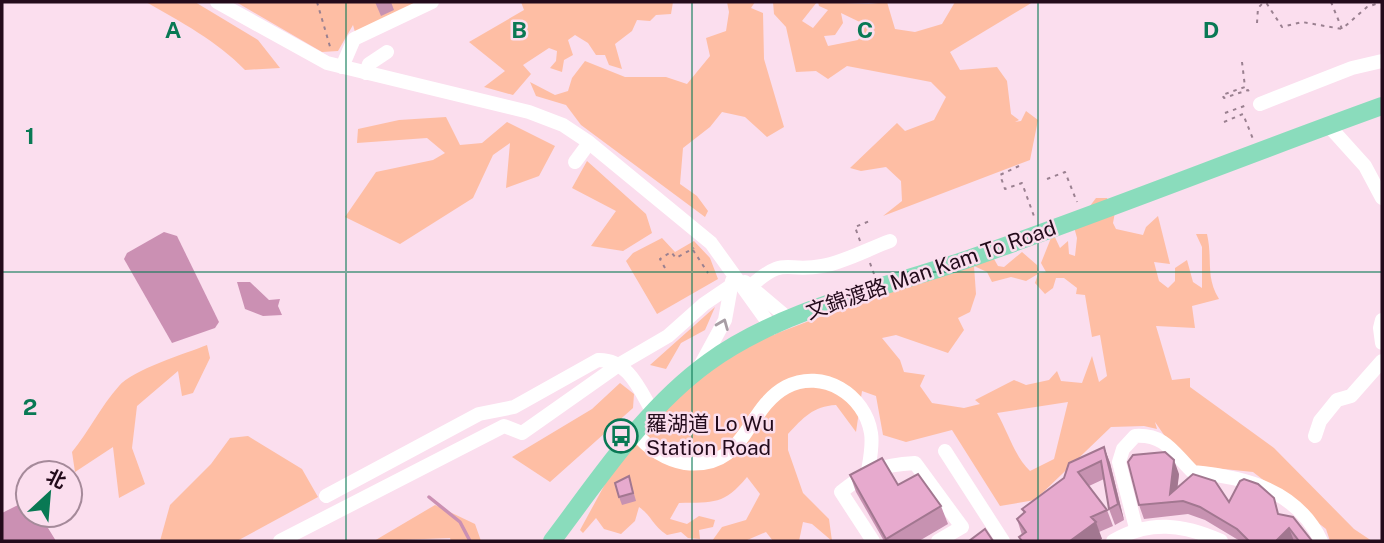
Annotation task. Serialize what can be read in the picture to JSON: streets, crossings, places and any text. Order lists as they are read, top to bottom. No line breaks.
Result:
{"streets":{"main road":["文錦渡路 Man Kam To Road"]},"places":{"bus stop":["羅湖道 Lo Wu Station Road"]},"north":"top right","grid":{"columns":["A","B","C","D"],"rows":["1","2"]}}
